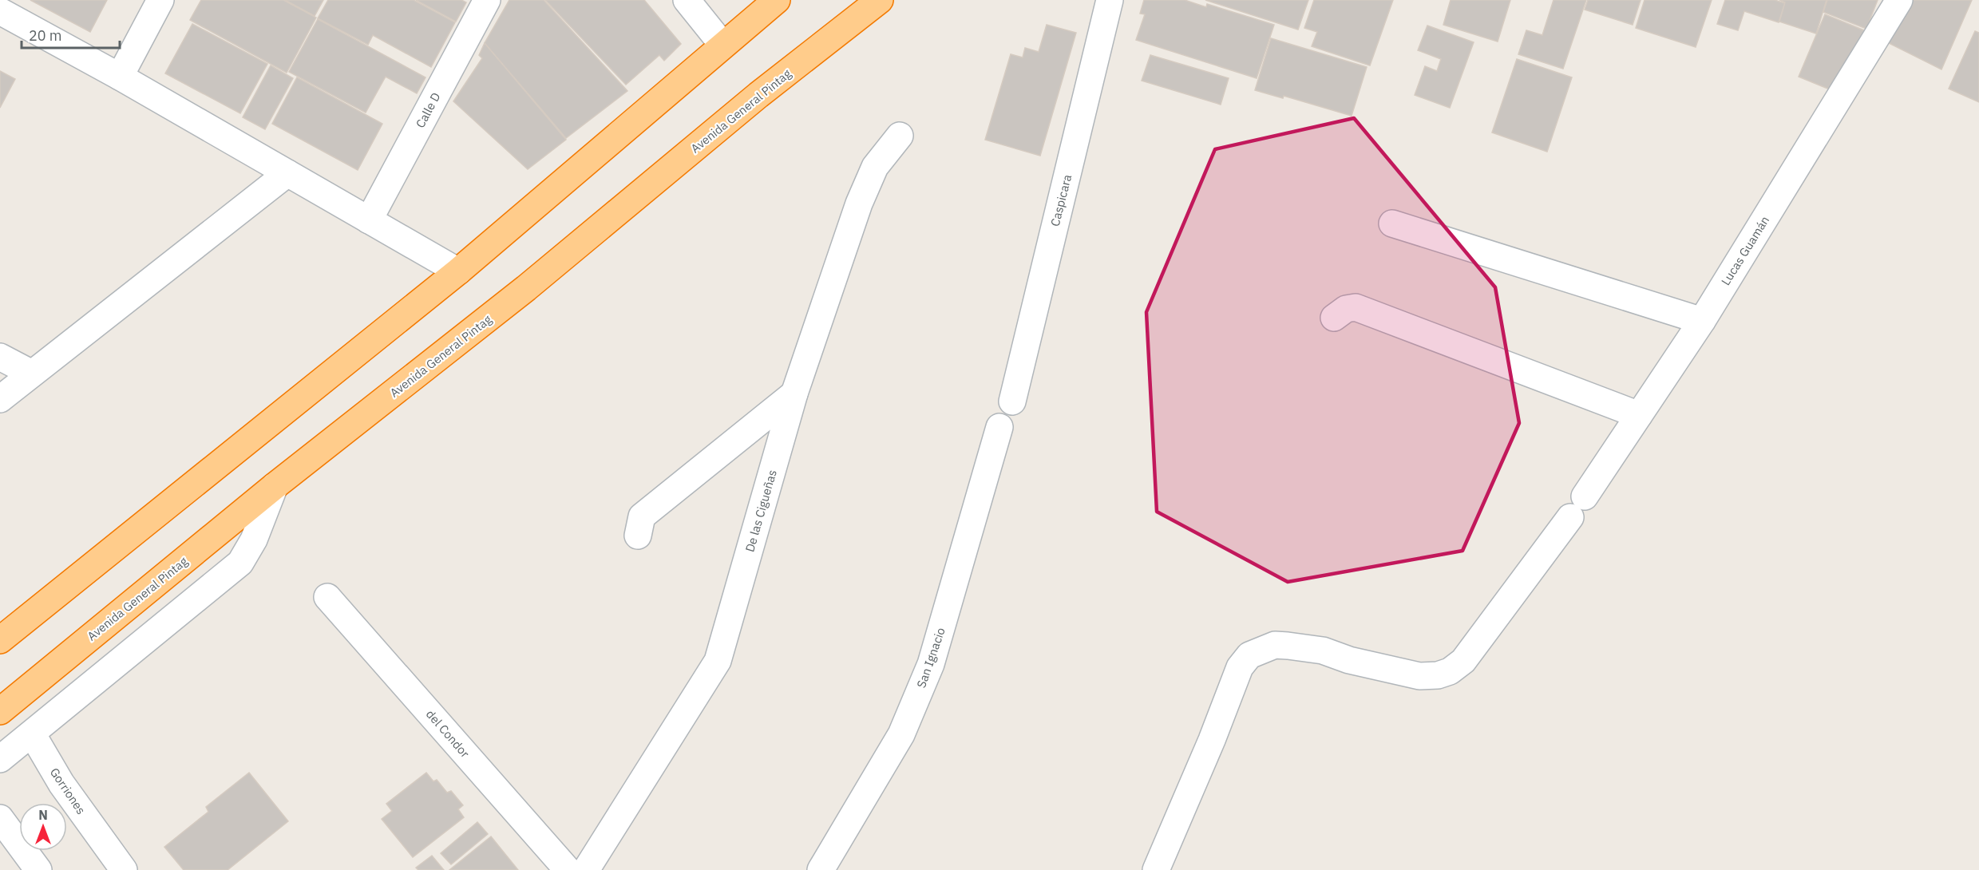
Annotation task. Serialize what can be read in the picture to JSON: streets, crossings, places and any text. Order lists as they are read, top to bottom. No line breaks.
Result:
{"streets":{"highway":["Avenida General Pintag"],"street":["Calle D","Caspicara","Lucas Guamán","De las Cigueñas","San Ignacio","del Condor","Gorriones"]},"scale_bar":"20 m","north":"top"}
